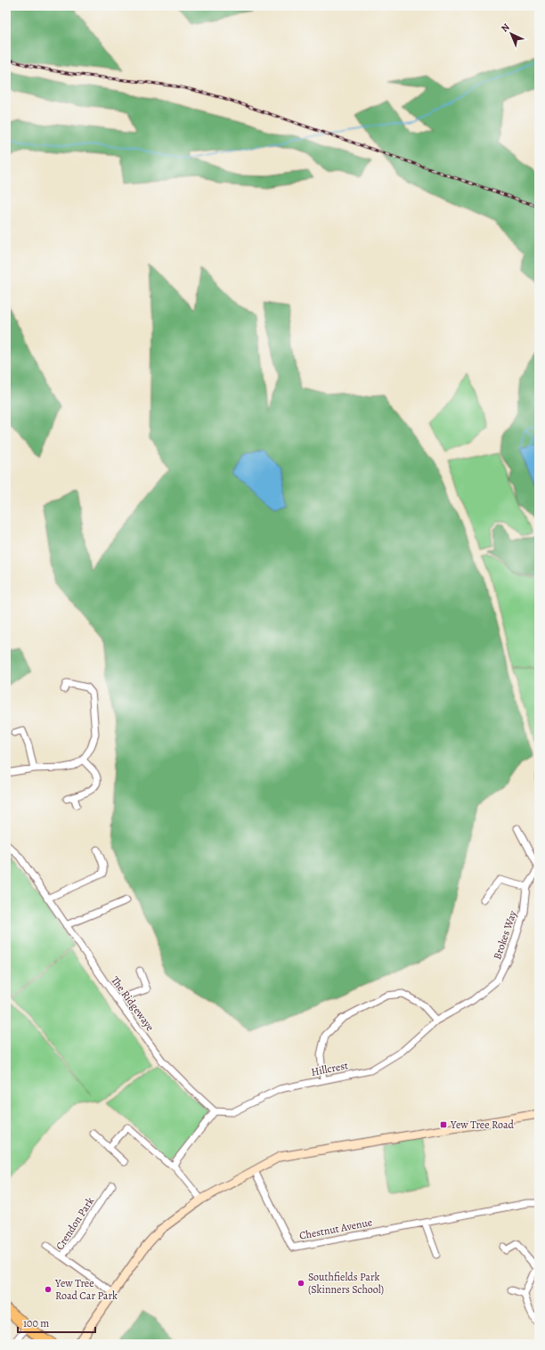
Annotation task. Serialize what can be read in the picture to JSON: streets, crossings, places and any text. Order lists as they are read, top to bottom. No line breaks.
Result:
{"streets":{"street":["Brokes Way","The Ridgewaye","Hillcrest","Crendon Park","Chestnut Avenue"]},"crossings":[["Brokes Way","Hillcrest"],["The Ridgewaye","Hillcrest"]],"places":{"transit":["Yew Tree Road"],"other":["Southfields Park (Skinners School)","Yew Tree Road Car Park"]},"scale_bar":"100 m","north":"top left"}
